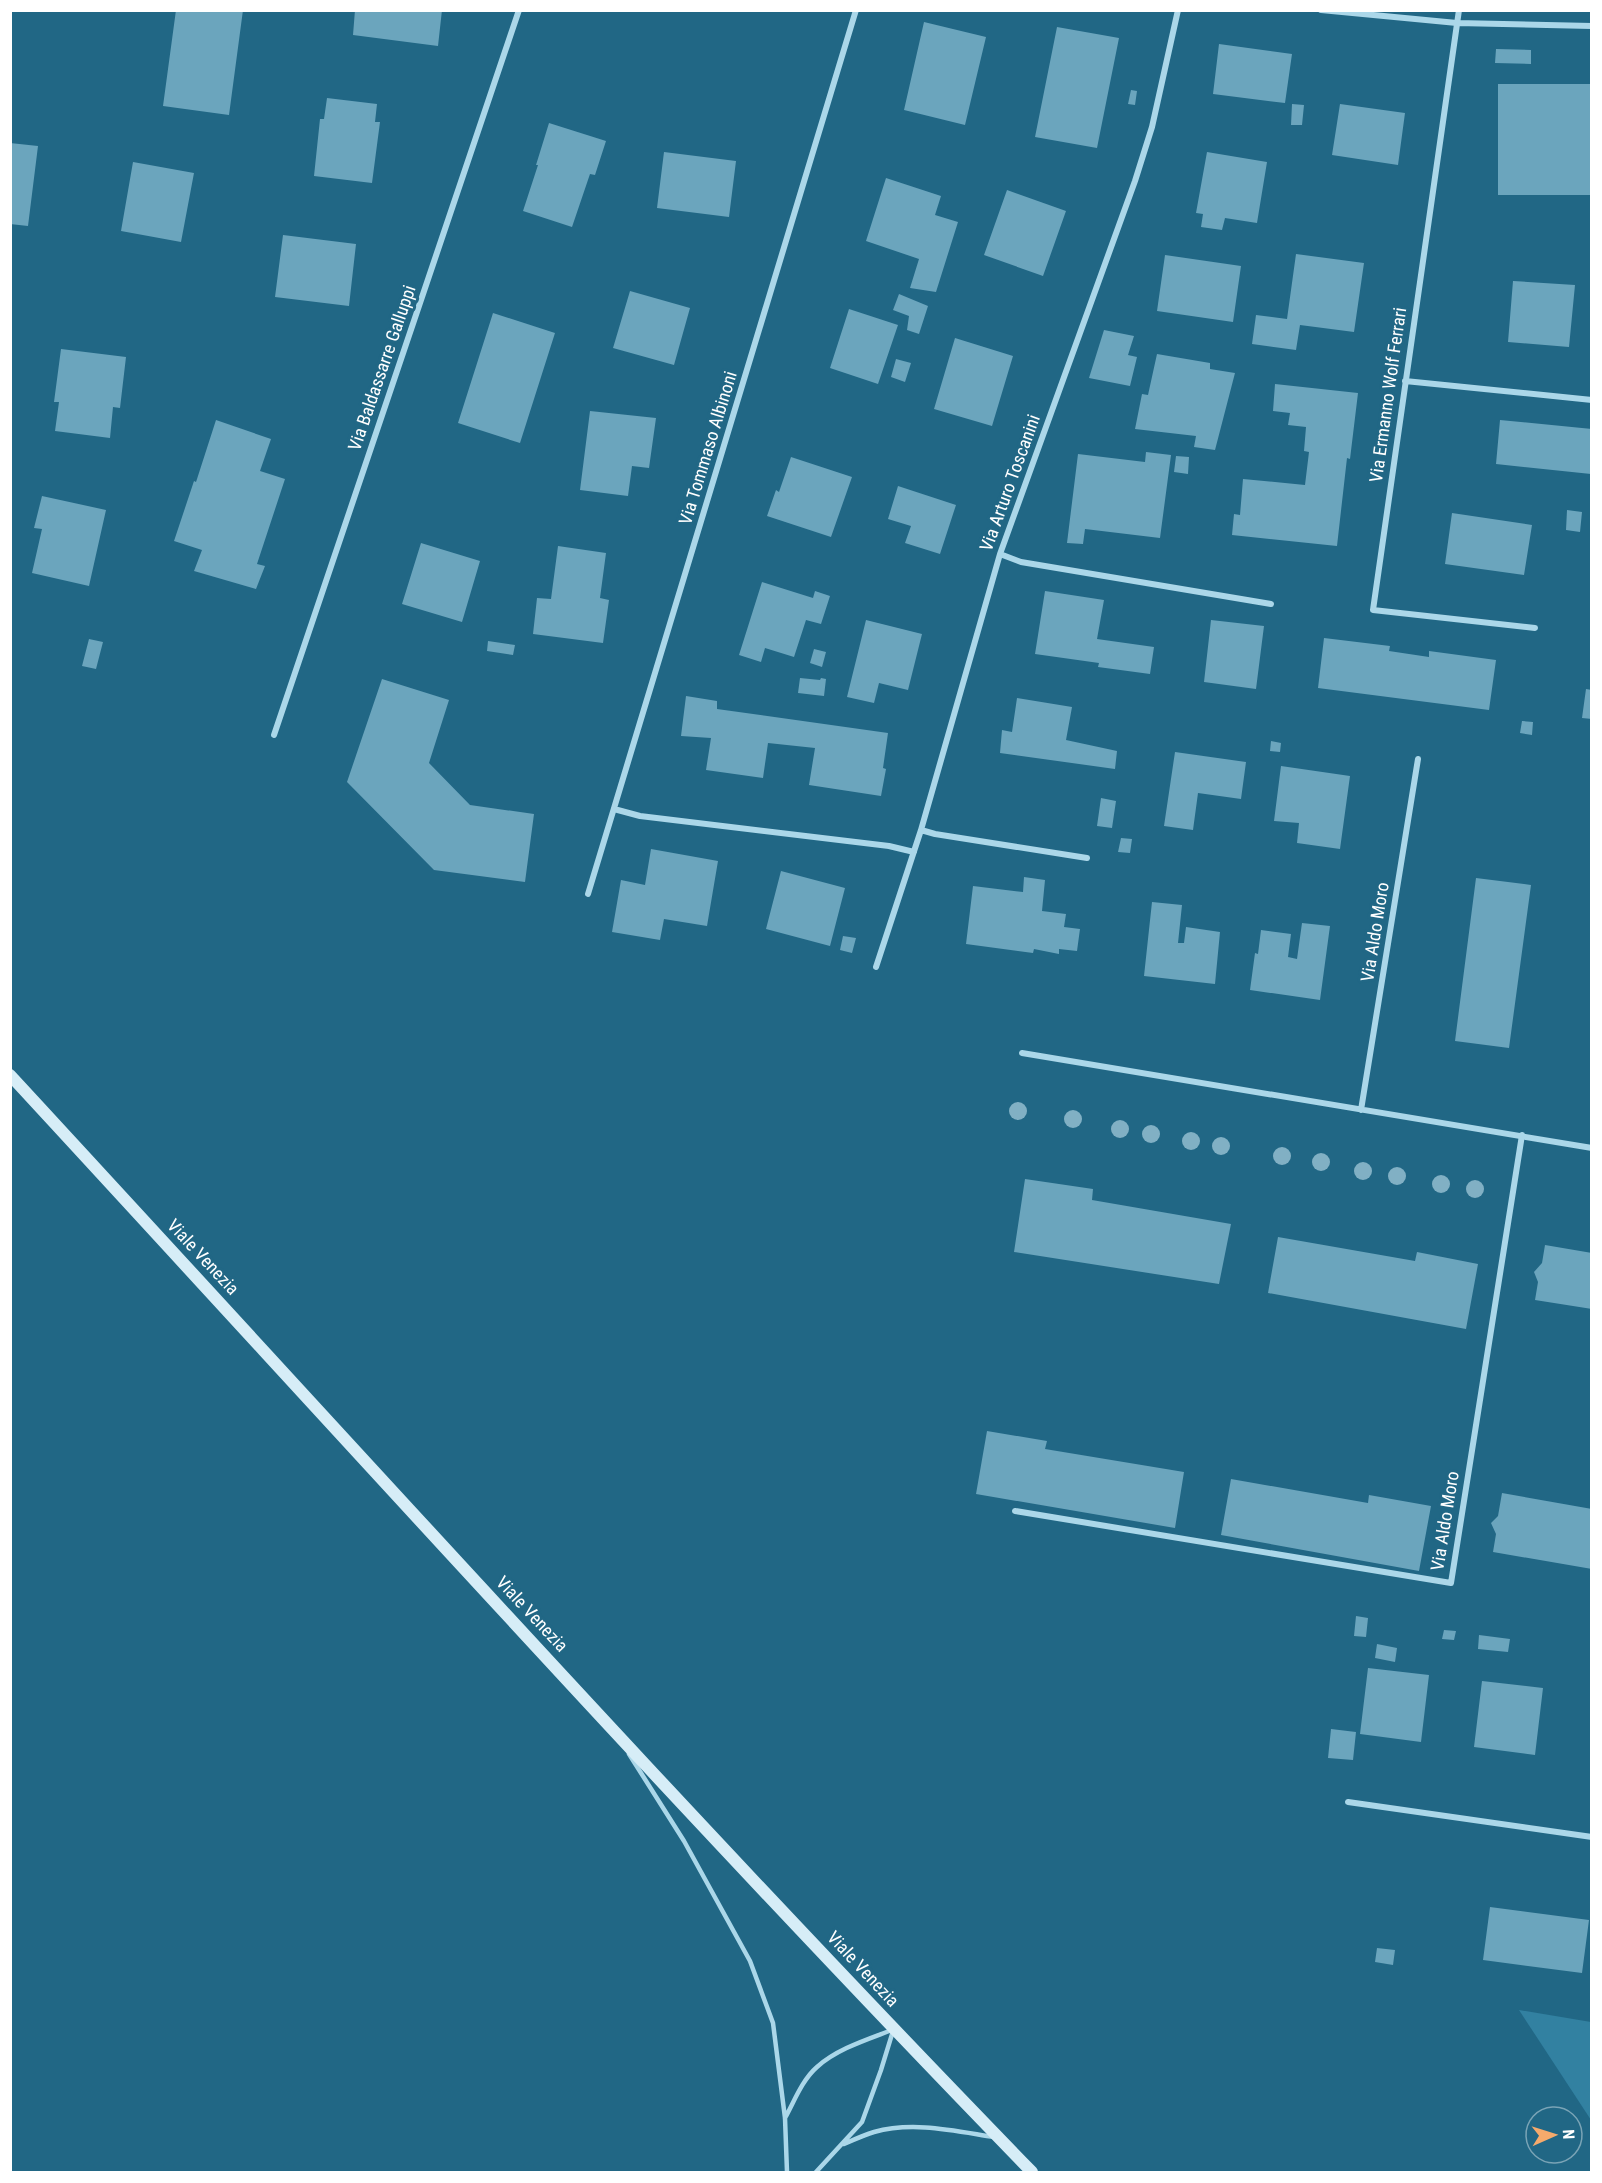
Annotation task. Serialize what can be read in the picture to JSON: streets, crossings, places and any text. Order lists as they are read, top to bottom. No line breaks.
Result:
{"streets":{"main road":["Viale Venezia"],"street":["Via Baldassarre Galluppi","Via Ermanno Wolf Ferrari","Via Tommaso Albinoni","Via Arturo Toscanini","Via Aldo Moro"]},"north":"right"}
